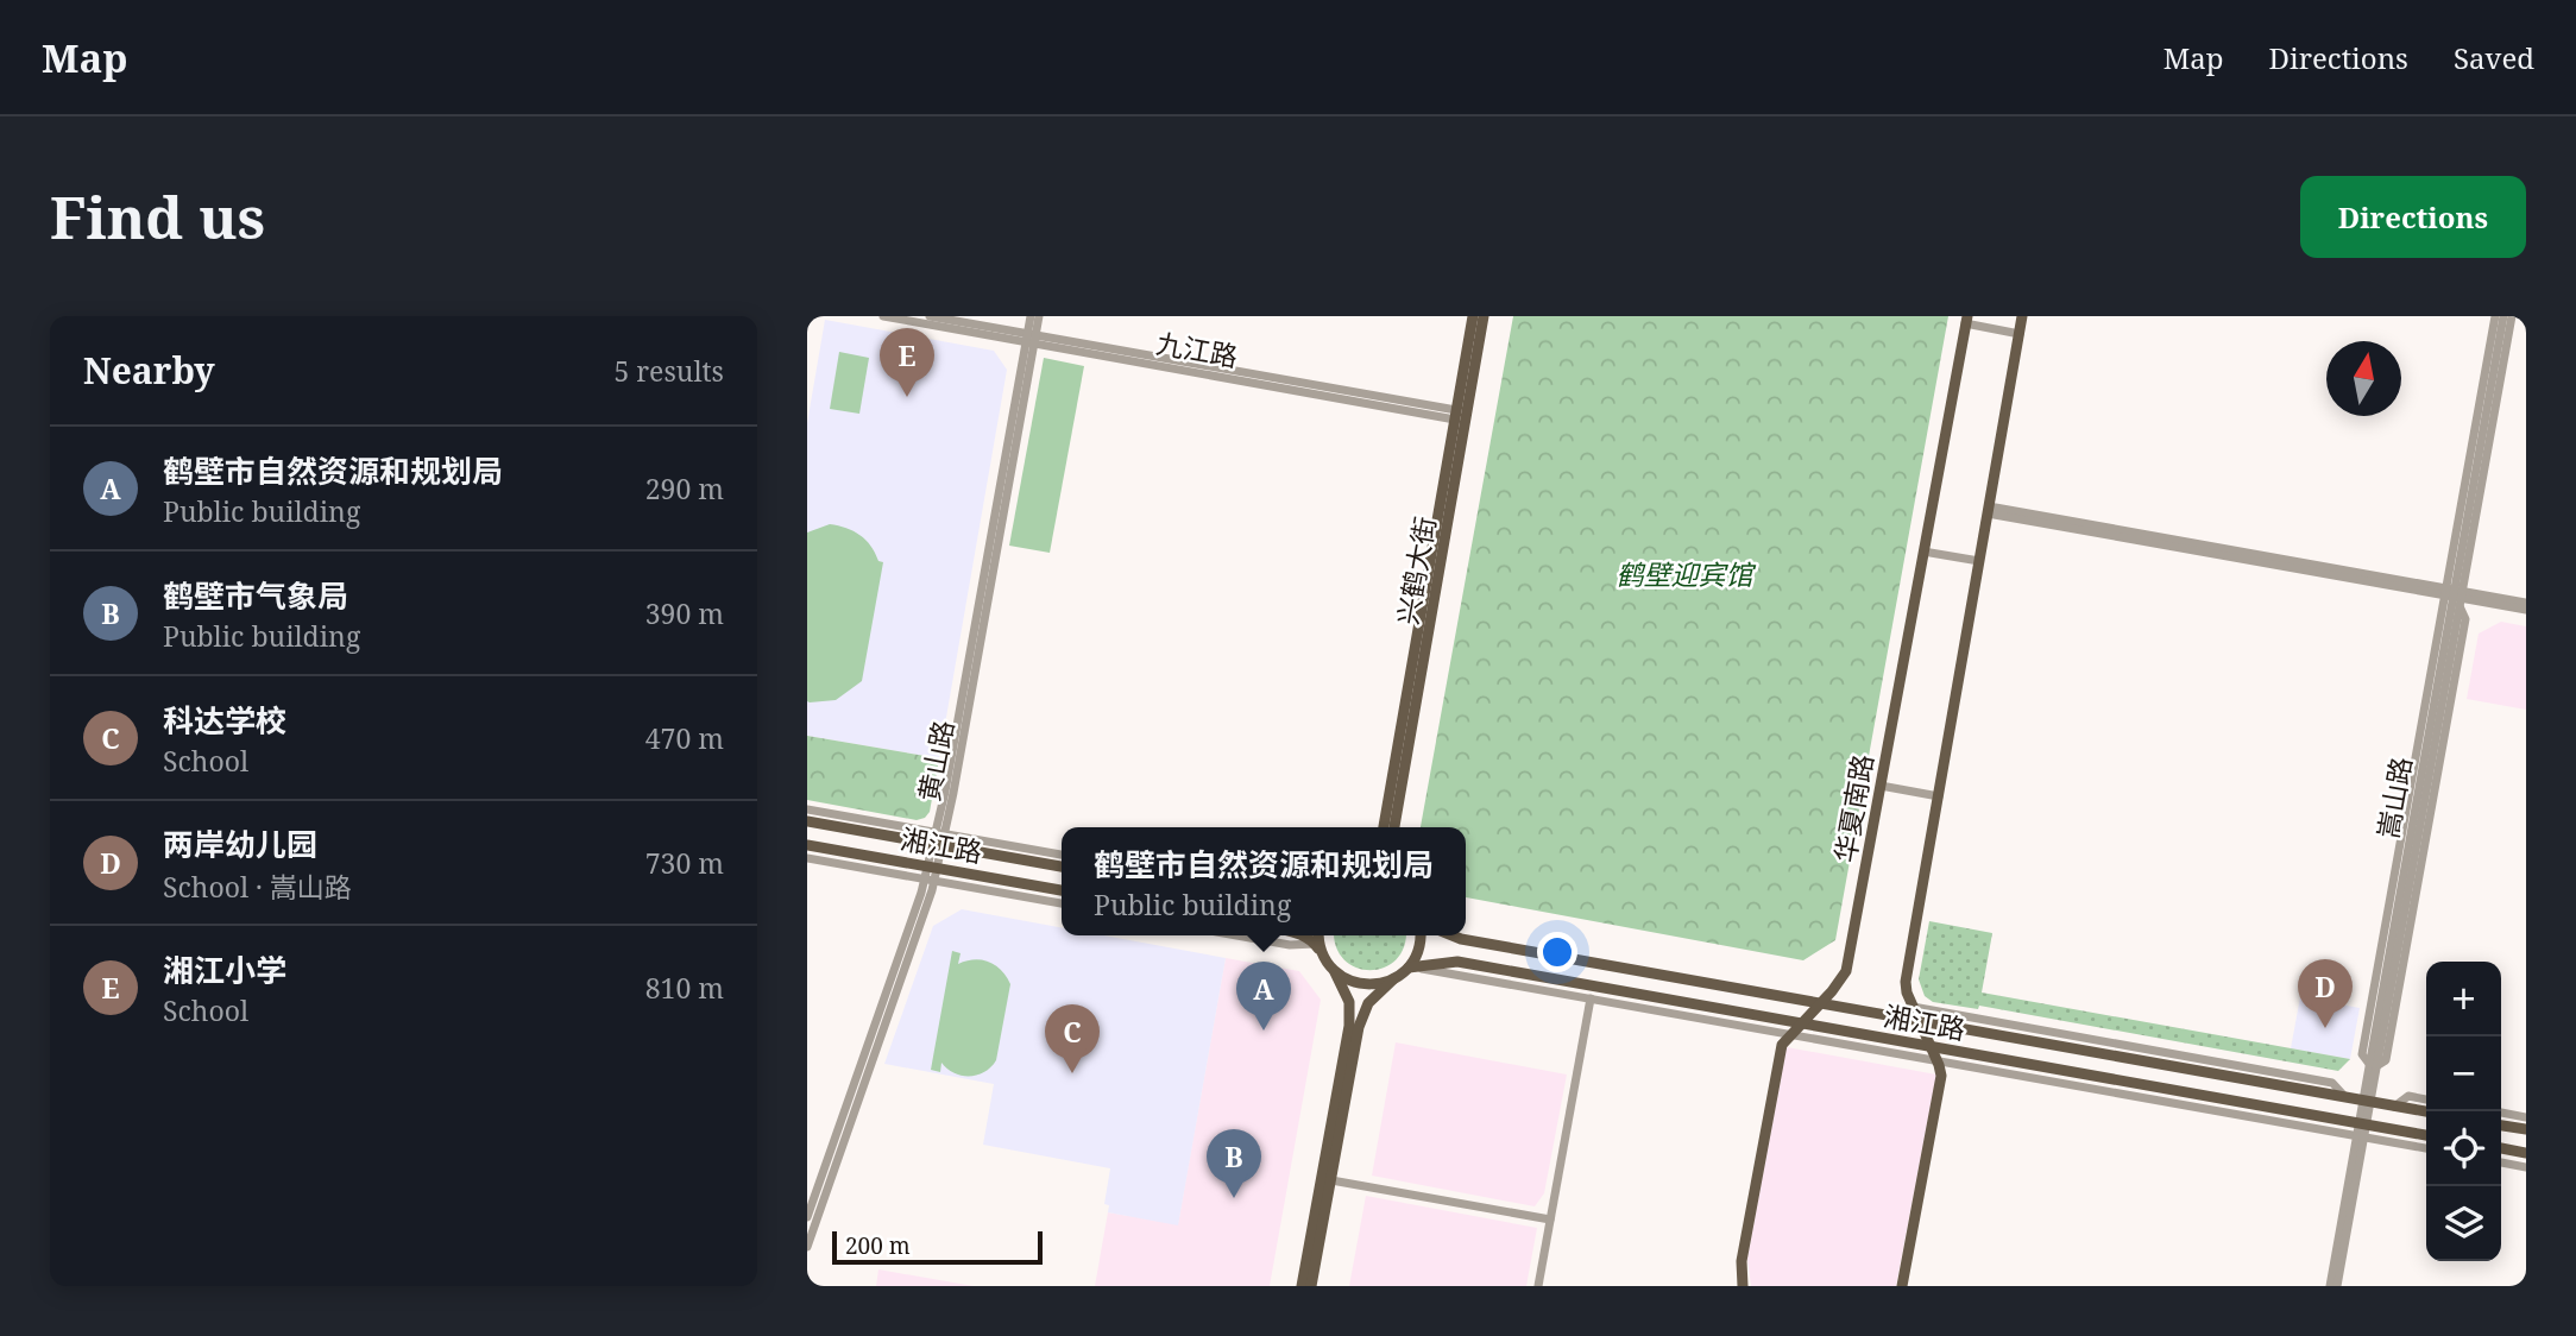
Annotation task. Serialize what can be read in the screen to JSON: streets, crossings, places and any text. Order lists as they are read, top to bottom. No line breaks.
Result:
{"streets":{"main road":["兴鹤大街","华夏南路","湘江路"],"street":["九江路","黄山路","嵩山路"]},"crossings":[["九江路","兴鹤大街"],["九江路","黄山路"],["黄山路","湘江路"],["嵩山路","湘江路"],["华夏南路","湘江路"]],"parks":["鹤壁迎宾馆"],"scale_bar":"200 m","north":"top","page":{"header":"Map","nav":["Map","Directions","Saved"],"buttons":"Directions","title":"Find us","heading":["Nearby","5 results"],"pins":["E","D","A","C","B"],"list":[{"mark":"A","name":"鹤壁市自然资源和规划局","note":"Public building","value":"290 m"},{"mark":"B","name":"鹤壁市气象局","note":"Public building","value":"390 m"},{"mark":"C","name":"科达学校","note":"School","value":"470 m"},{"mark":"D","name":"两岸幼儿园","note":"School · 嵩山路","value":"730 m"},{"mark":"E","name":"湘江小学","note":"School","value":"810 m"}],"popup":["鹤壁市自然资源和规划局","Public building"],"map_buttons":["+","−"],"scale":"200 m"}}
